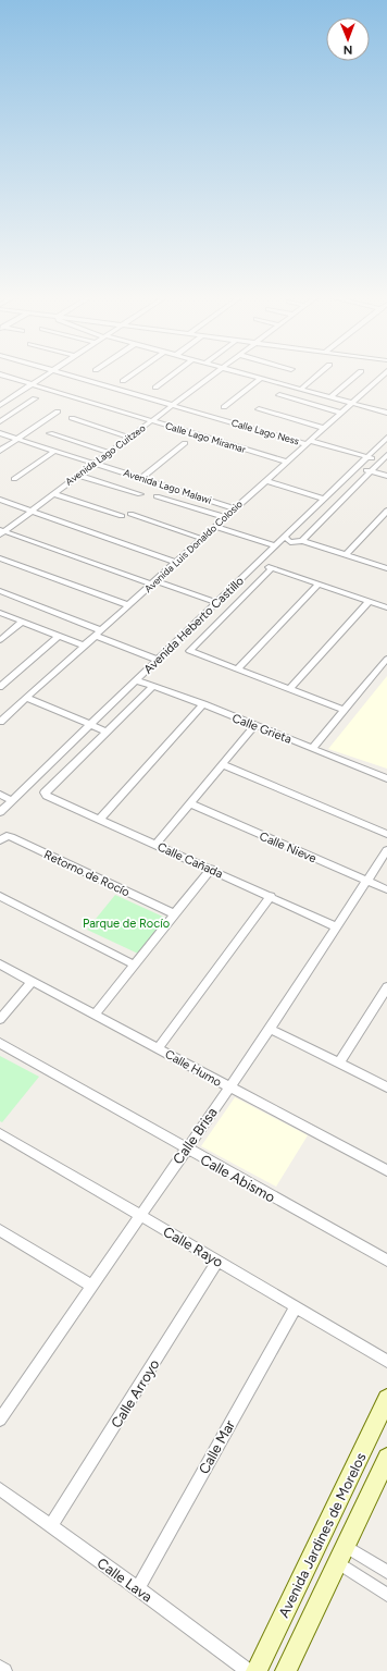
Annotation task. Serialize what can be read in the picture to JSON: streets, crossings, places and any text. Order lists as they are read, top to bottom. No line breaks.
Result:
{"streets":{"main road":["Avenida Jardines de Morelos"],"street":["Calle Lago Ness","Calle Lago Miramar","Avenida Lago Cuitzeo","Avenida Lago Malawi","Avenida Luis Donaldo Colosio","Avenida Heberto Castillo","Calle Grieta","Calle Nieve","Calle Cañada","Retorno de Rocío","Calle Humo","Calle Brisa","Calle Abismo","Calle Rayo","Calle Arroyo","Calle Mar","Calle Lava"]},"crossings":[["Calle Lago Ness","Avenida Lago Cuitzeo"],["Calle Lago Ness","Avenida Luis Donaldo Colosio"],["Calle Lago Ness","Avenida Heberto Castillo"],["Calle Lago Miramar","Avenida Lago Cuitzeo"],["Calle Lago Miramar","Avenida Luis Donaldo Colosio"],["Avenida Lago Cuitzeo","Avenida Lago Malawi"],["Avenida Lago Malawi","Avenida Luis Donaldo Colosio"],["Avenida Heberto Castillo","Calle Grieta"],["Calle Nieve","Calle Brisa"],["Calle Cañada","Calle Brisa"],["Calle Humo","Calle Brisa"],["Calle Brisa","Calle Abismo"],["Calle Brisa","Calle Rayo"],["Calle Rayo","Calle Arroyo"],["Calle Rayo","Calle Mar"],["Calle Arroyo","Calle Lava"],["Calle Mar","Calle Lava"]],"parks":["Parque de Rocío"],"north":"bottom"}
